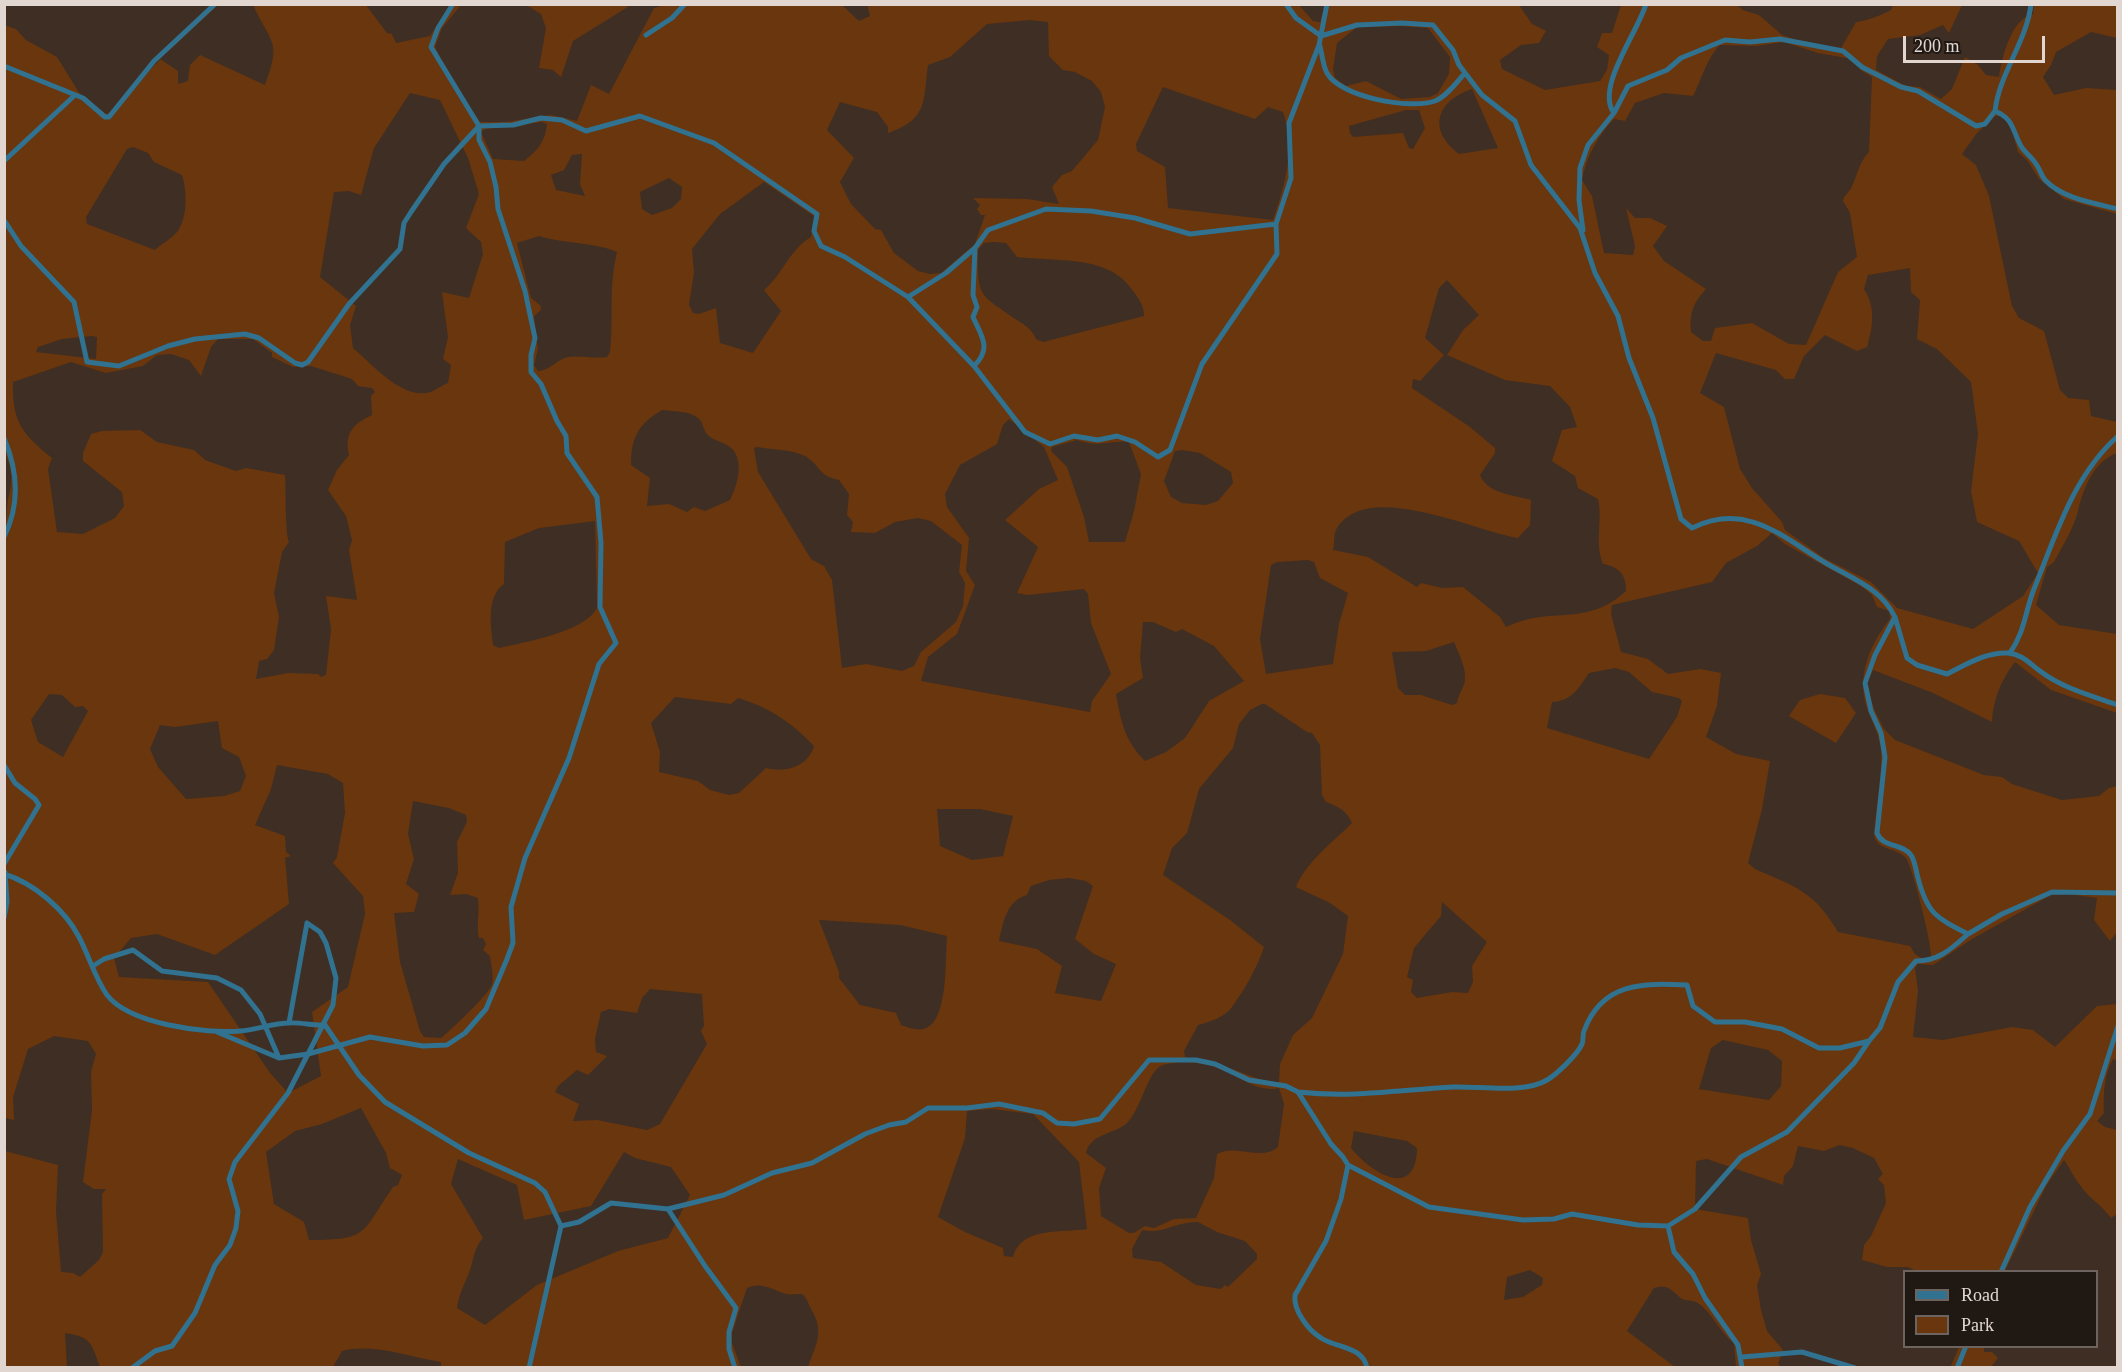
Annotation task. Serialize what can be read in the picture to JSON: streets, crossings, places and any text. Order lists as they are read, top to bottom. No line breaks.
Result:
{"legend":["Road","Park"],"scale_bar":"200 m"}
